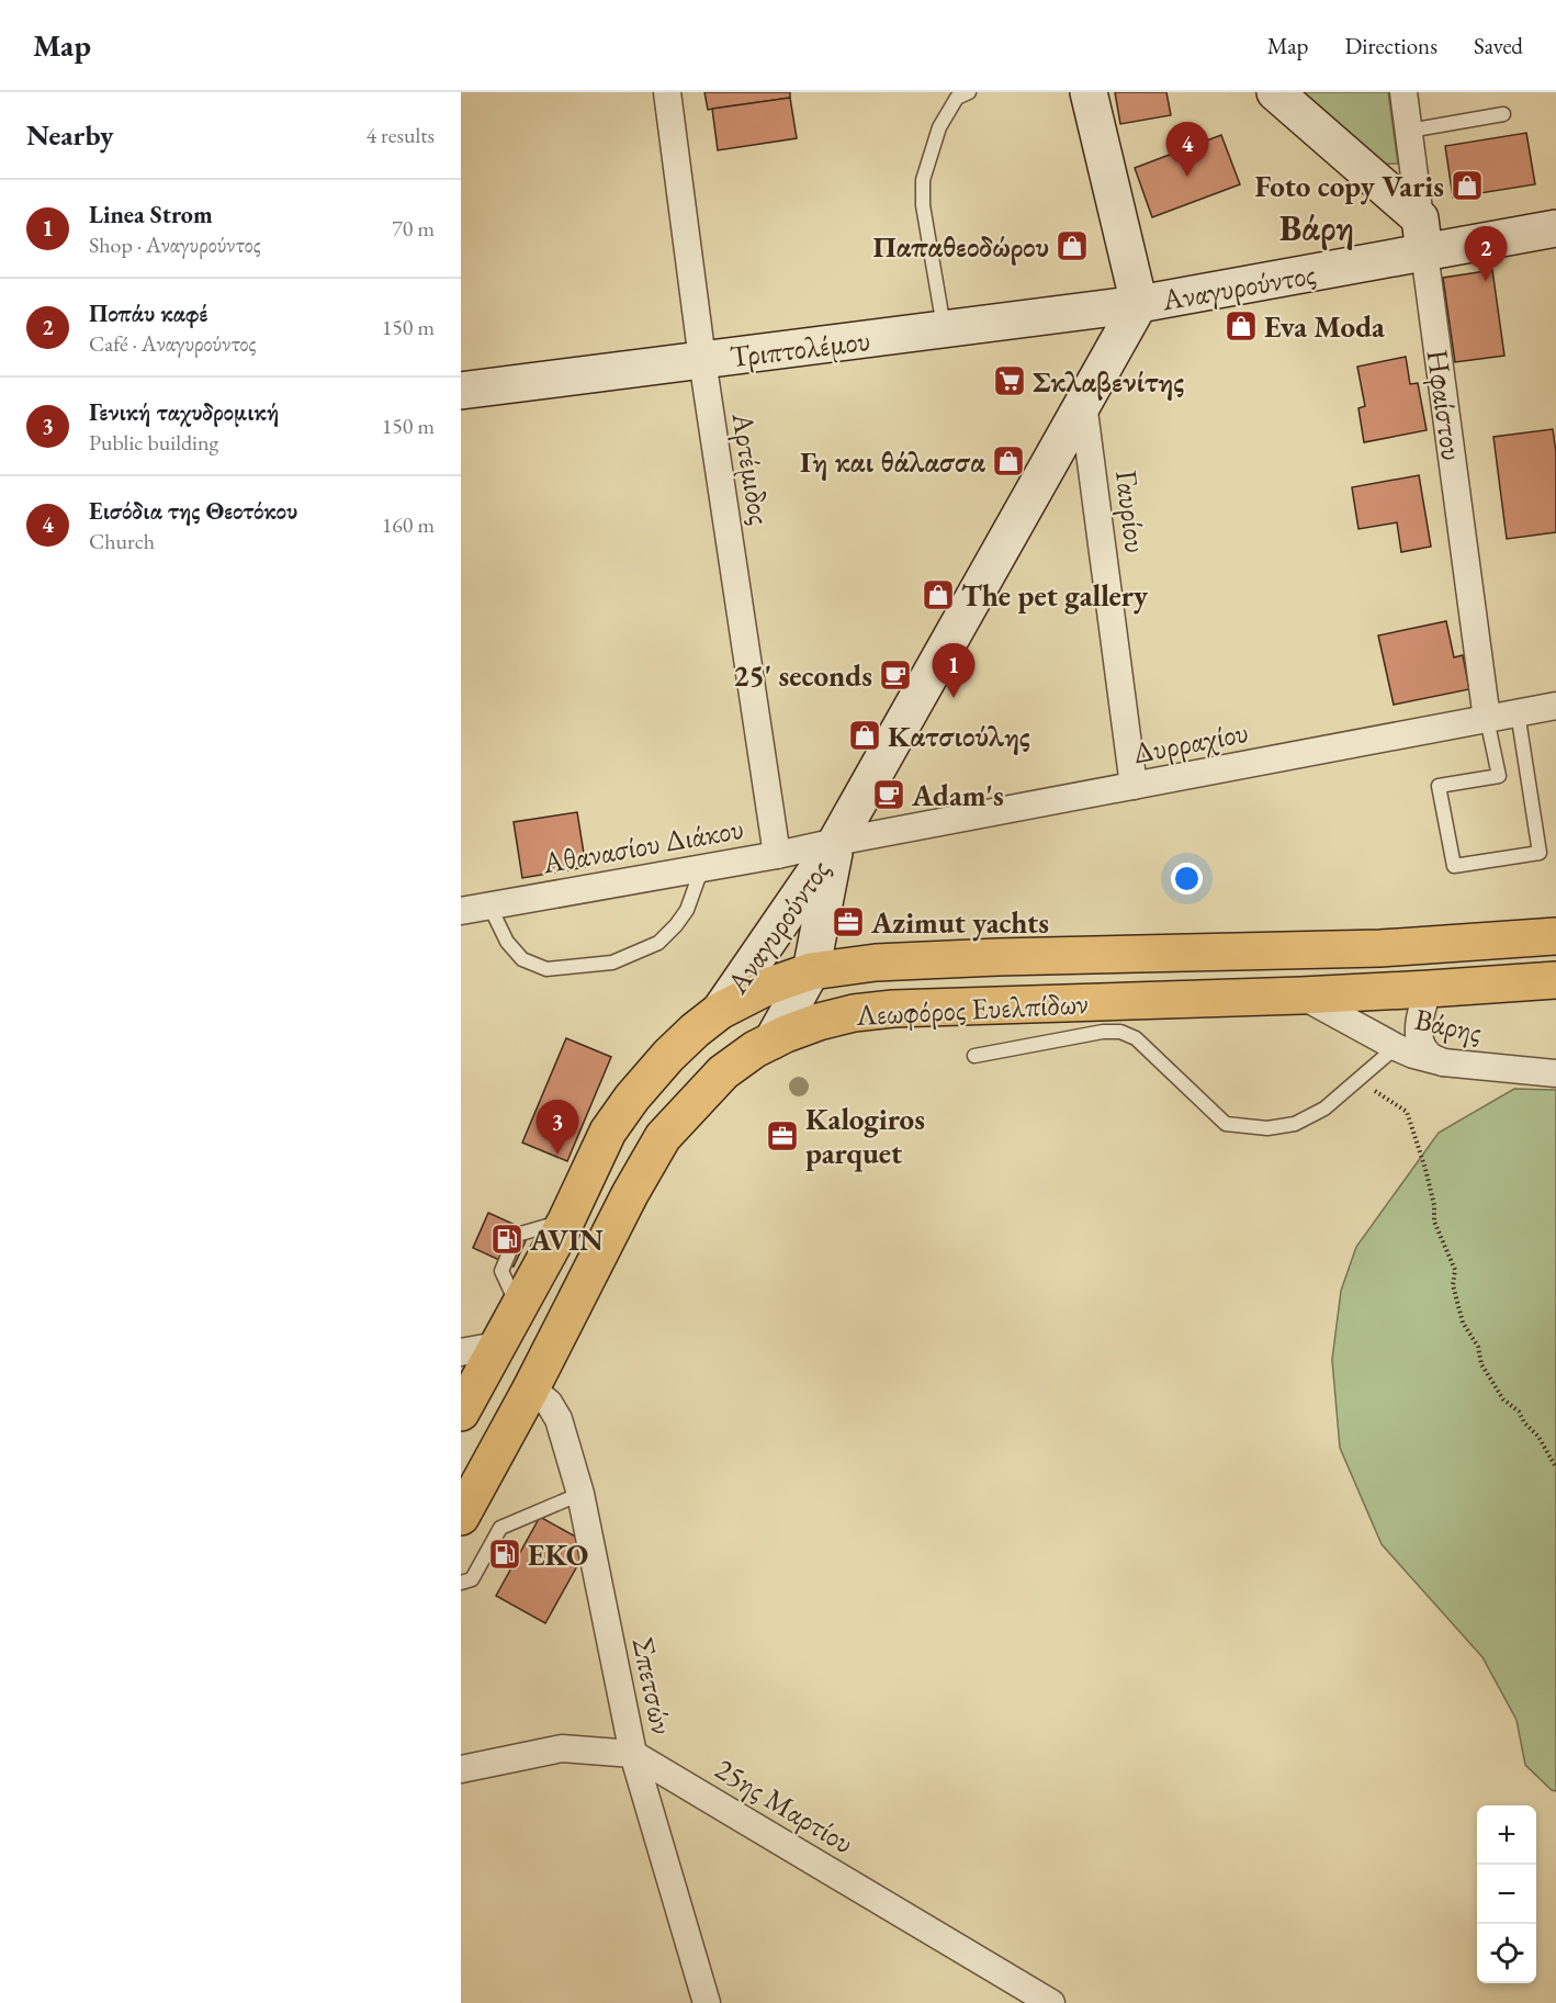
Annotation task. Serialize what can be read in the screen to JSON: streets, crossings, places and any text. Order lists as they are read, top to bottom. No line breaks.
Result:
{"streets":{"main road":["Αναγυρούντος","Τριπτολέμου","Λεωφόρος Ευελπίδων"],"street":["Ηφαίστου","Αρτέμιδος","Γαυρίου","Δυρραχίου","Αθανασίου Διάκου","Βάρης","Σπετσών","25ης Μαρτίου"]},"crossings":[["Αναγυρούντος","Τριπτολέμου"],["Αναγυρούντος","Ηφαίστου"],["Αναγυρούντος","Γαυρίου"],["Αναγυρούντος","Δυρραχίου"],["Αναγυρούντος","Αθανασίου Διάκου"],["Αναγυρούντος","Λεωφόρος Ευελπίδων"],["Τριπτολέμου","Αρτέμιδος"],["Ηφαίστου","Δυρραχίου"],["Αρτέμιδος","Αθανασίου Διάκου"],["Γαυρίου","Δυρραχίου"],["Δυρραχίου","Αθανασίου Διάκου"],["Λεωφόρος Ευελπίδων","Βάρης"],["Λεωφόρος Ευελπίδων","Σπετσών"],["Σπετσών","25ης Μαρτίου"]],"districts":["Βάρη"],"places":{"shop":["Foto copy Varis","Παπαθεοδώρου","Eva Moda","Γη και θάλασσα","The pet gallery","Κατσιούλης"],"supermarket":["Σκλαβενίτης"],"cafe":["25' seconds","Adam's"],"office":["Azimut yachts","Kalogiros parquet"],"fuel station":["AVIN","EKO"]},"page":{"header":"Map","nav":["Map","Directions","Saved"],"heading":["Nearby","4 results"],"pins":["4","2","1","3"],"list":[{"mark":"1","name":"Linea Strom","note":"Shop · Αναγυρούντος","value":"70 m"},{"mark":"2","name":"Ποπάυ καφέ","note":"Café · Αναγυρούντος","value":"150 m"},{"mark":"3","name":"Γενική ταχυδρομική","note":"Public building","value":"150 m"},{"mark":"4","name":"Εισόδια της Θεοτόκου","note":"Church","value":"160 m"}],"map_buttons":["+","−"]}}
